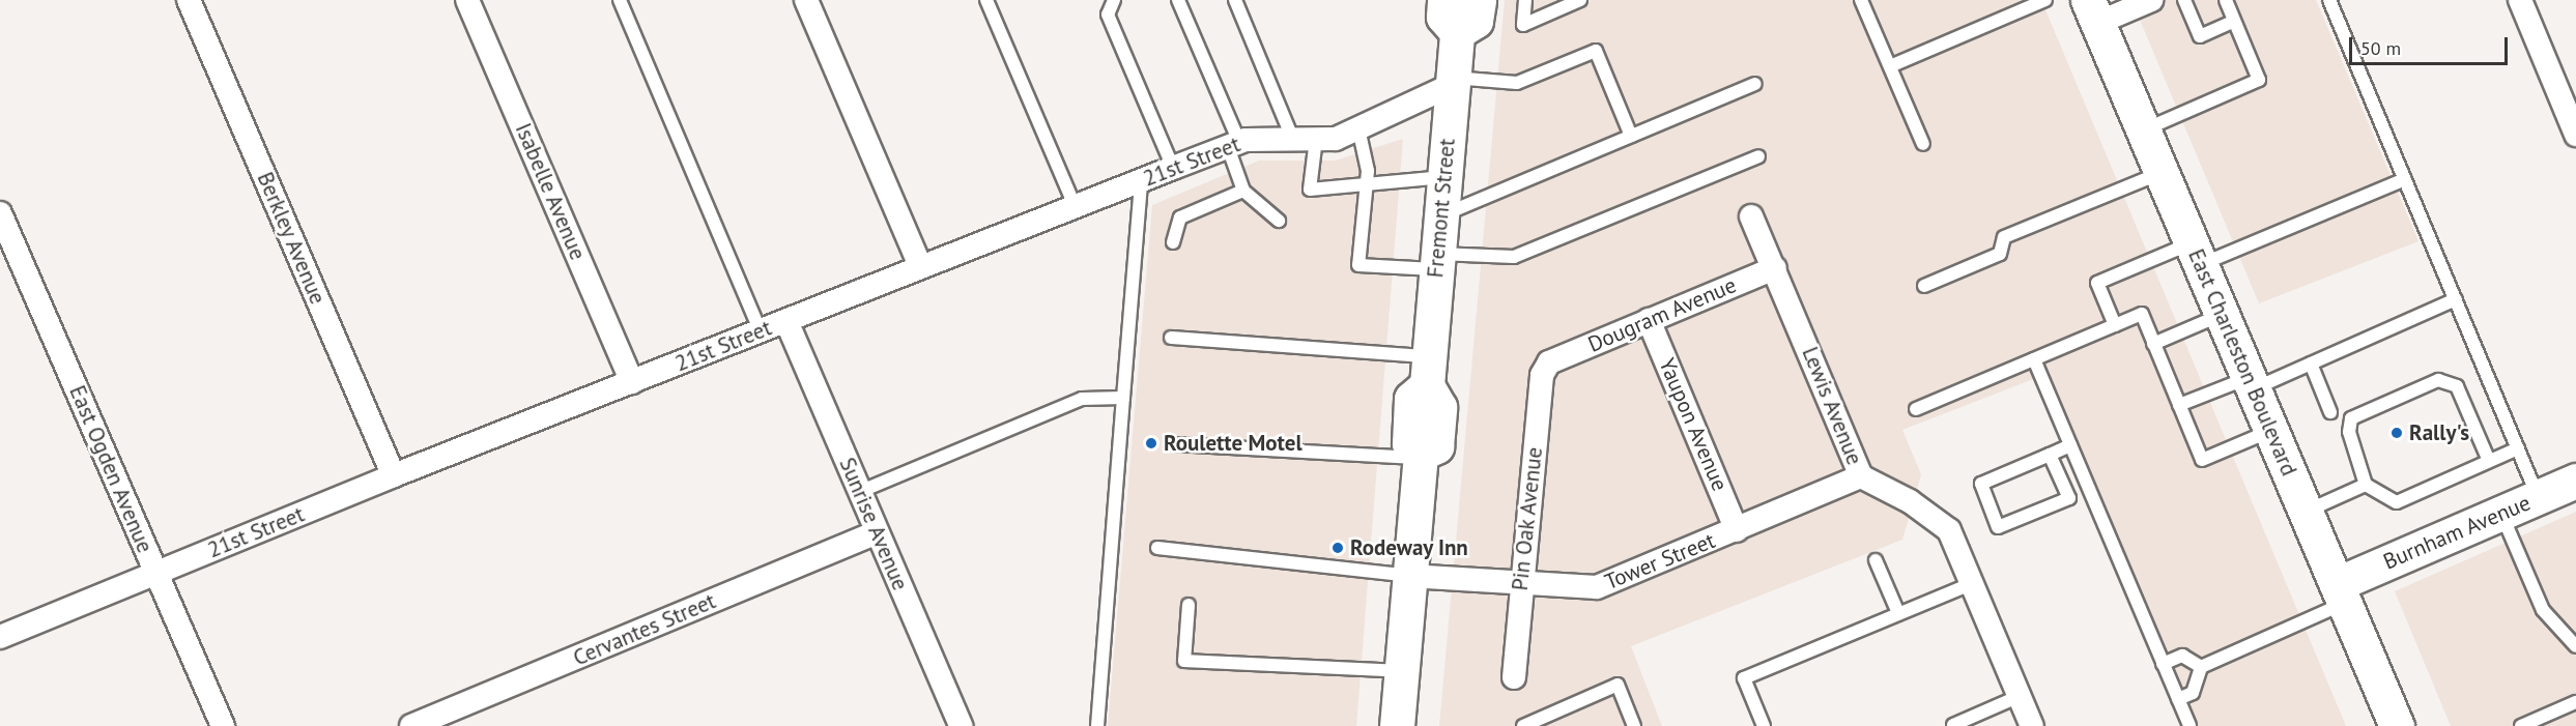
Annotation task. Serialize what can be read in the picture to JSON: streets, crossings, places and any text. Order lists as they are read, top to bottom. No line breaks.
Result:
{"streets":{"main road":["Fremont Street","East Charleston Boulevard","Burnham Avenue"],"street":["21st Street","Isabelle Avenue","Berkley Avenue","Dougram Avenue","Lewis Avenue","Yaupon Avenue","East Ogden Avenue","Pin Oak Avenue","Sunrise Avenue","Tower Street","Cervantes Street"]},"crossings":[["21st Street","Isabelle Avenue"],["21st Street","Fremont Street"],["21st Street","Berkley Avenue"],["21st Street","East Ogden Avenue"],["21st Street","Sunrise Avenue"],["Dougram Avenue","Lewis Avenue"],["Dougram Avenue","Yaupon Avenue"],["Dougram Avenue","Pin Oak Avenue"],["East Charleston Boulevard","Burnham Avenue"],["Lewis Avenue","Tower Street"],["Yaupon Avenue","Tower Street"],["Pin Oak Avenue","Tower Street"],["Sunrise Avenue","Cervantes Street"]],"places":["Rally's","Roulette Motel","Rodeway Inn"],"scale_bar":"50 m"}
